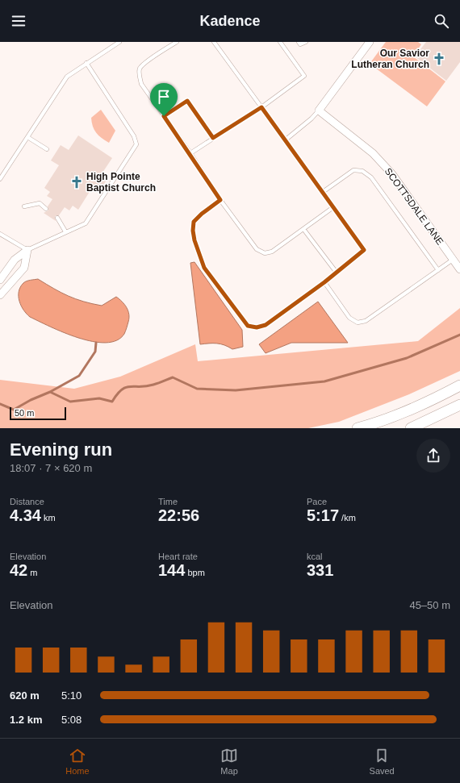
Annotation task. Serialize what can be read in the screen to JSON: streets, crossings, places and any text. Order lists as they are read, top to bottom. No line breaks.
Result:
{"streets":{"street":["SCOTTSDALE LANE"]},"places":{"church":["Our Savior Lutheran Church","High Pointe Baptist Church"]},"scale_bar":"50 m","page":{"header":"Kadence","scale":"50 m","heading":["Evening run","18:07 · 7 × 620 m"],"stats":[["Distance","4.34 km"],["Time","22:56"],["Pace","5:17 /km"],["Elevation","42 m"],["Heart rate","144 bpm"],["kcal","331"]],"chart":["Elevation","45–50 m"],"list":[{"name":"620 m","note":"5:10"},{"name":"1.2 km","note":"5:08"}],"tabs":["Home","Map","Saved"]}}
